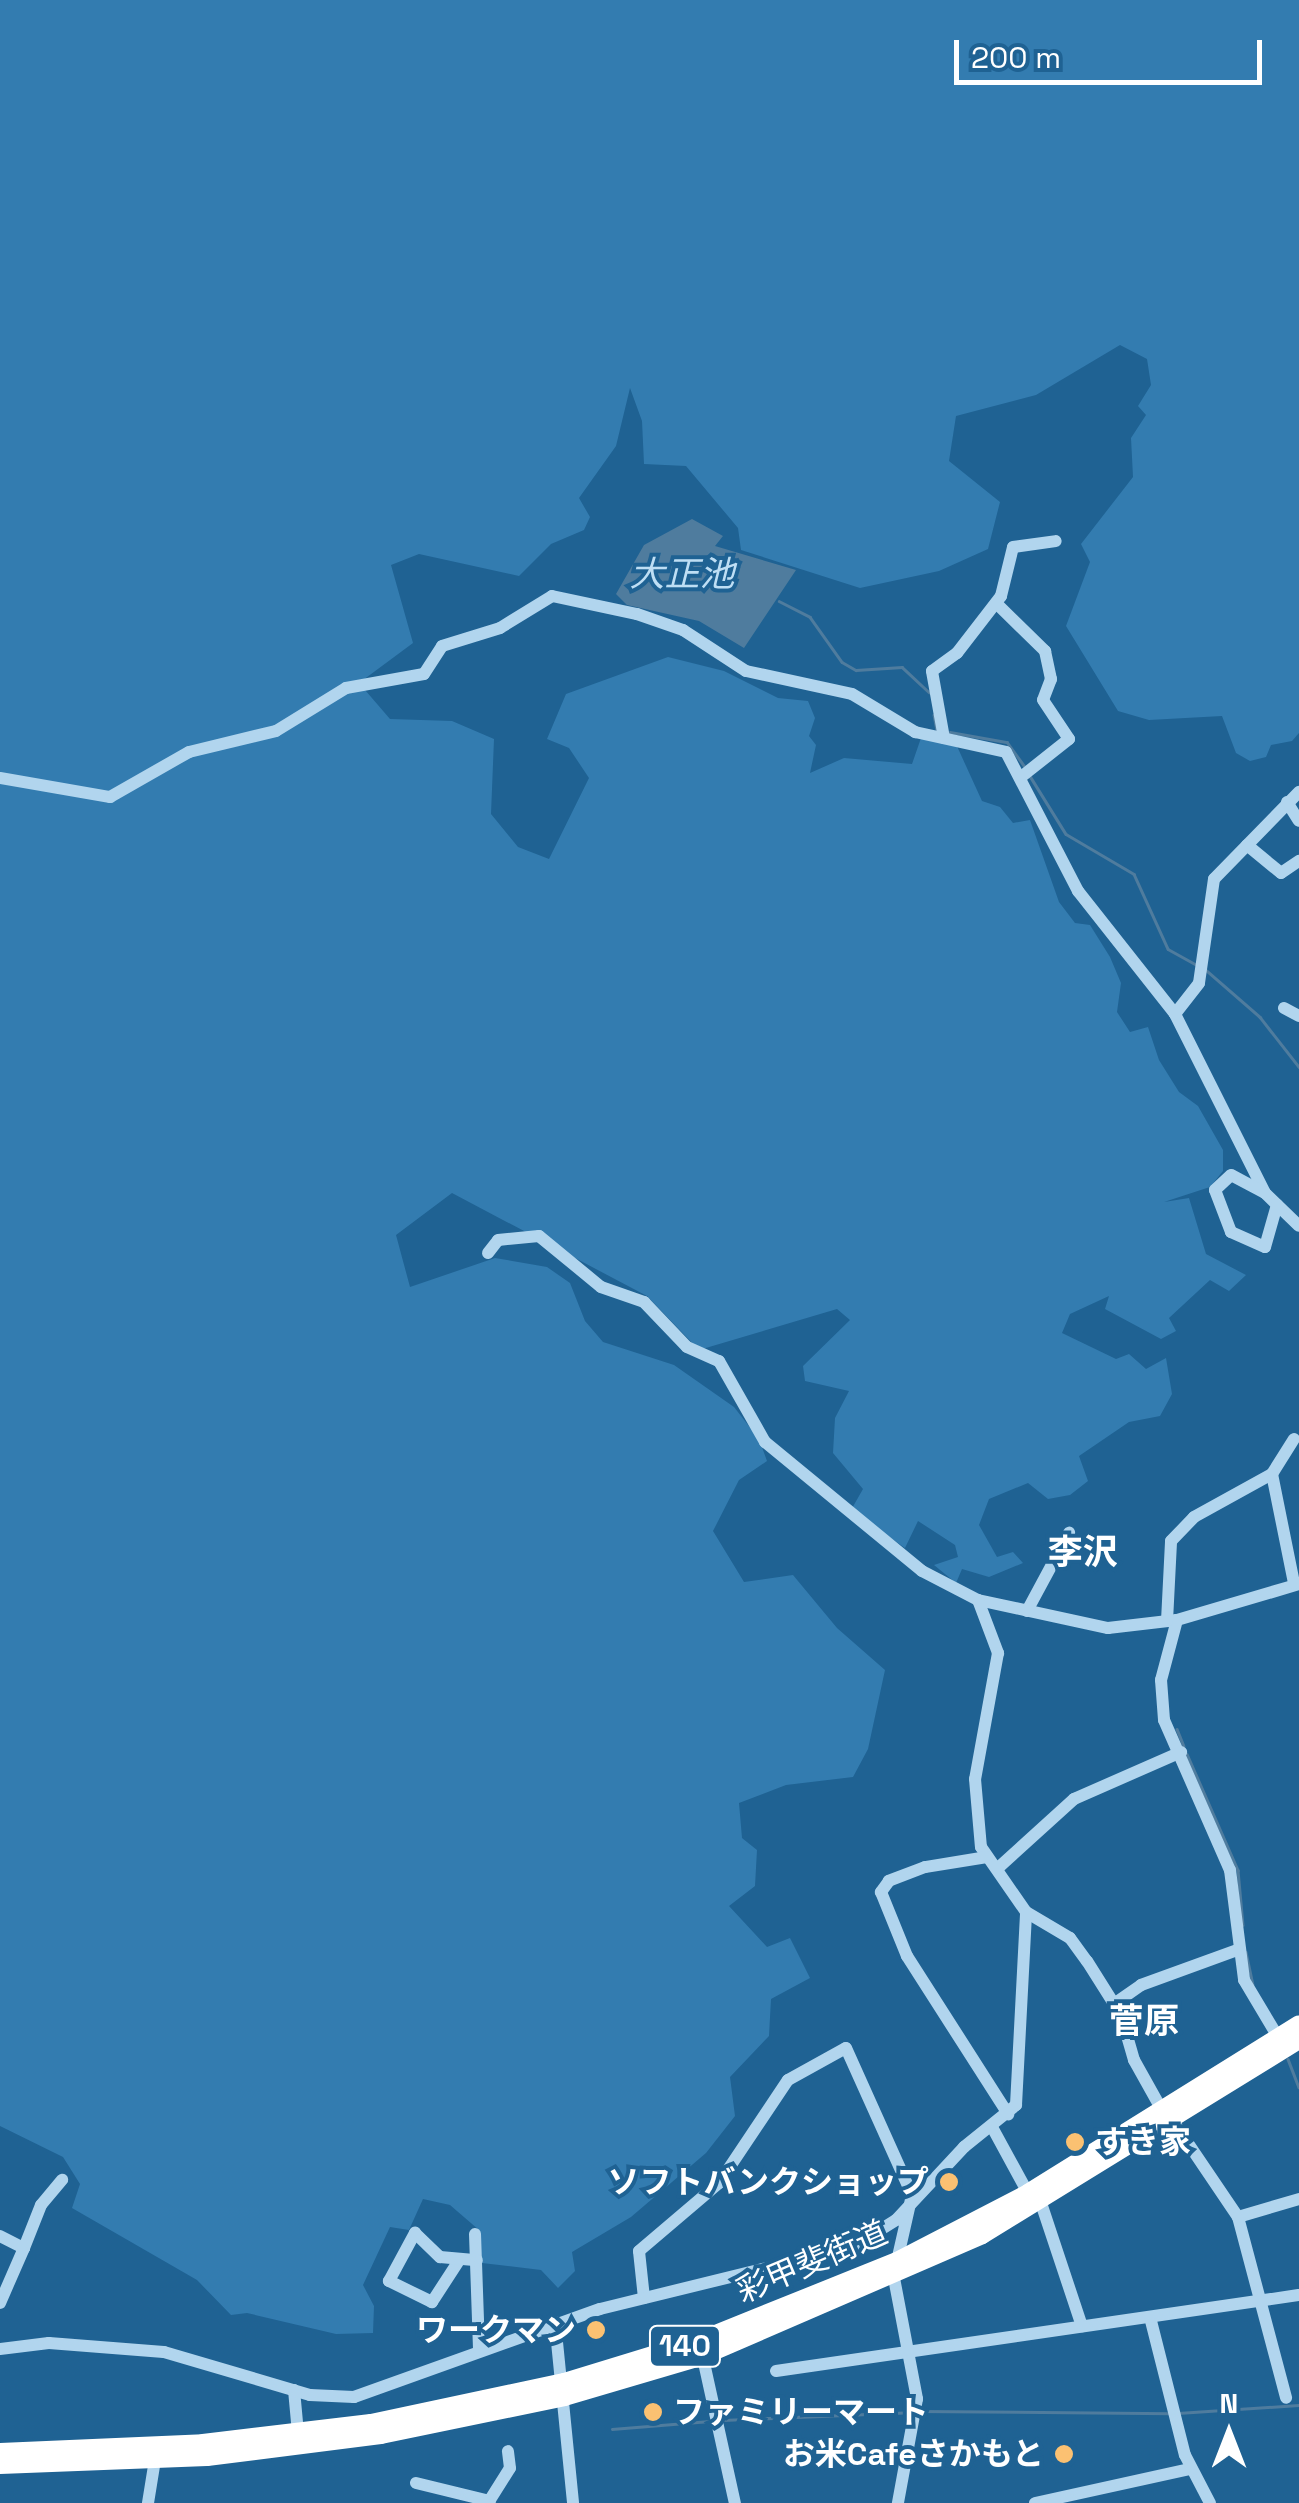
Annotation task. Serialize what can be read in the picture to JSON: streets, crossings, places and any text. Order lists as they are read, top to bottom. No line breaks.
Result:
{"streets":{"highway":["彩甲斐街道","140"]},"districts":["李沢","菅原"],"water":["大正池"],"places":["すき家","ソフトバンクショップ","ワークマン","ファミリーマート","お米Cafeさかもと"],"scale_bar":"200 m","north":"top"}
